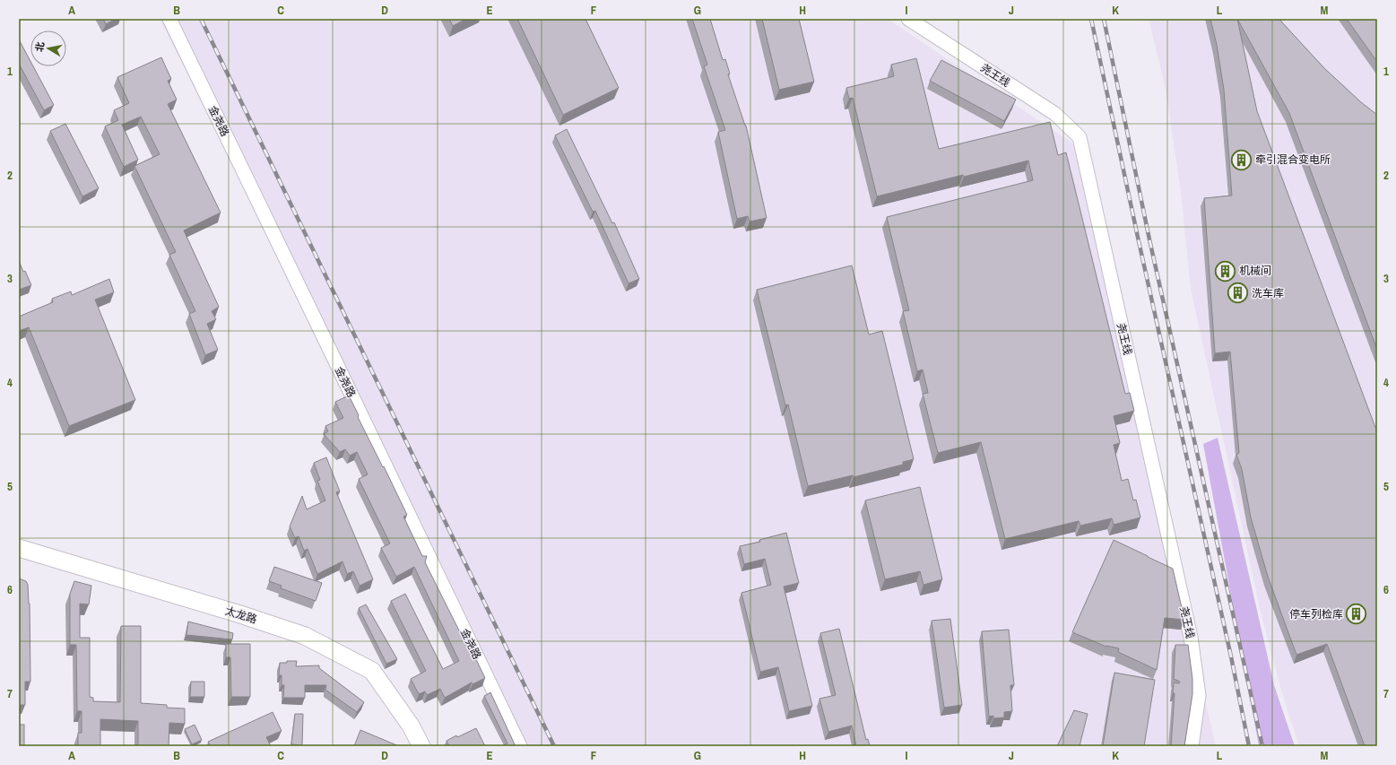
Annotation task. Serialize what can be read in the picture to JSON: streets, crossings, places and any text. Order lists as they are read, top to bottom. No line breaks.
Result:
{"streets":{"street":["尧王线","金尧路","太龙路"]},"places":{"building":["牵引混合变电所","机械间","洗车库","停车列检库"]},"north":"left","grid":{"columns":["A","B","C","D","E","F","G","H","I","J","K","L","M"],"rows":["1","2","3","4","5","6","7"]}}
